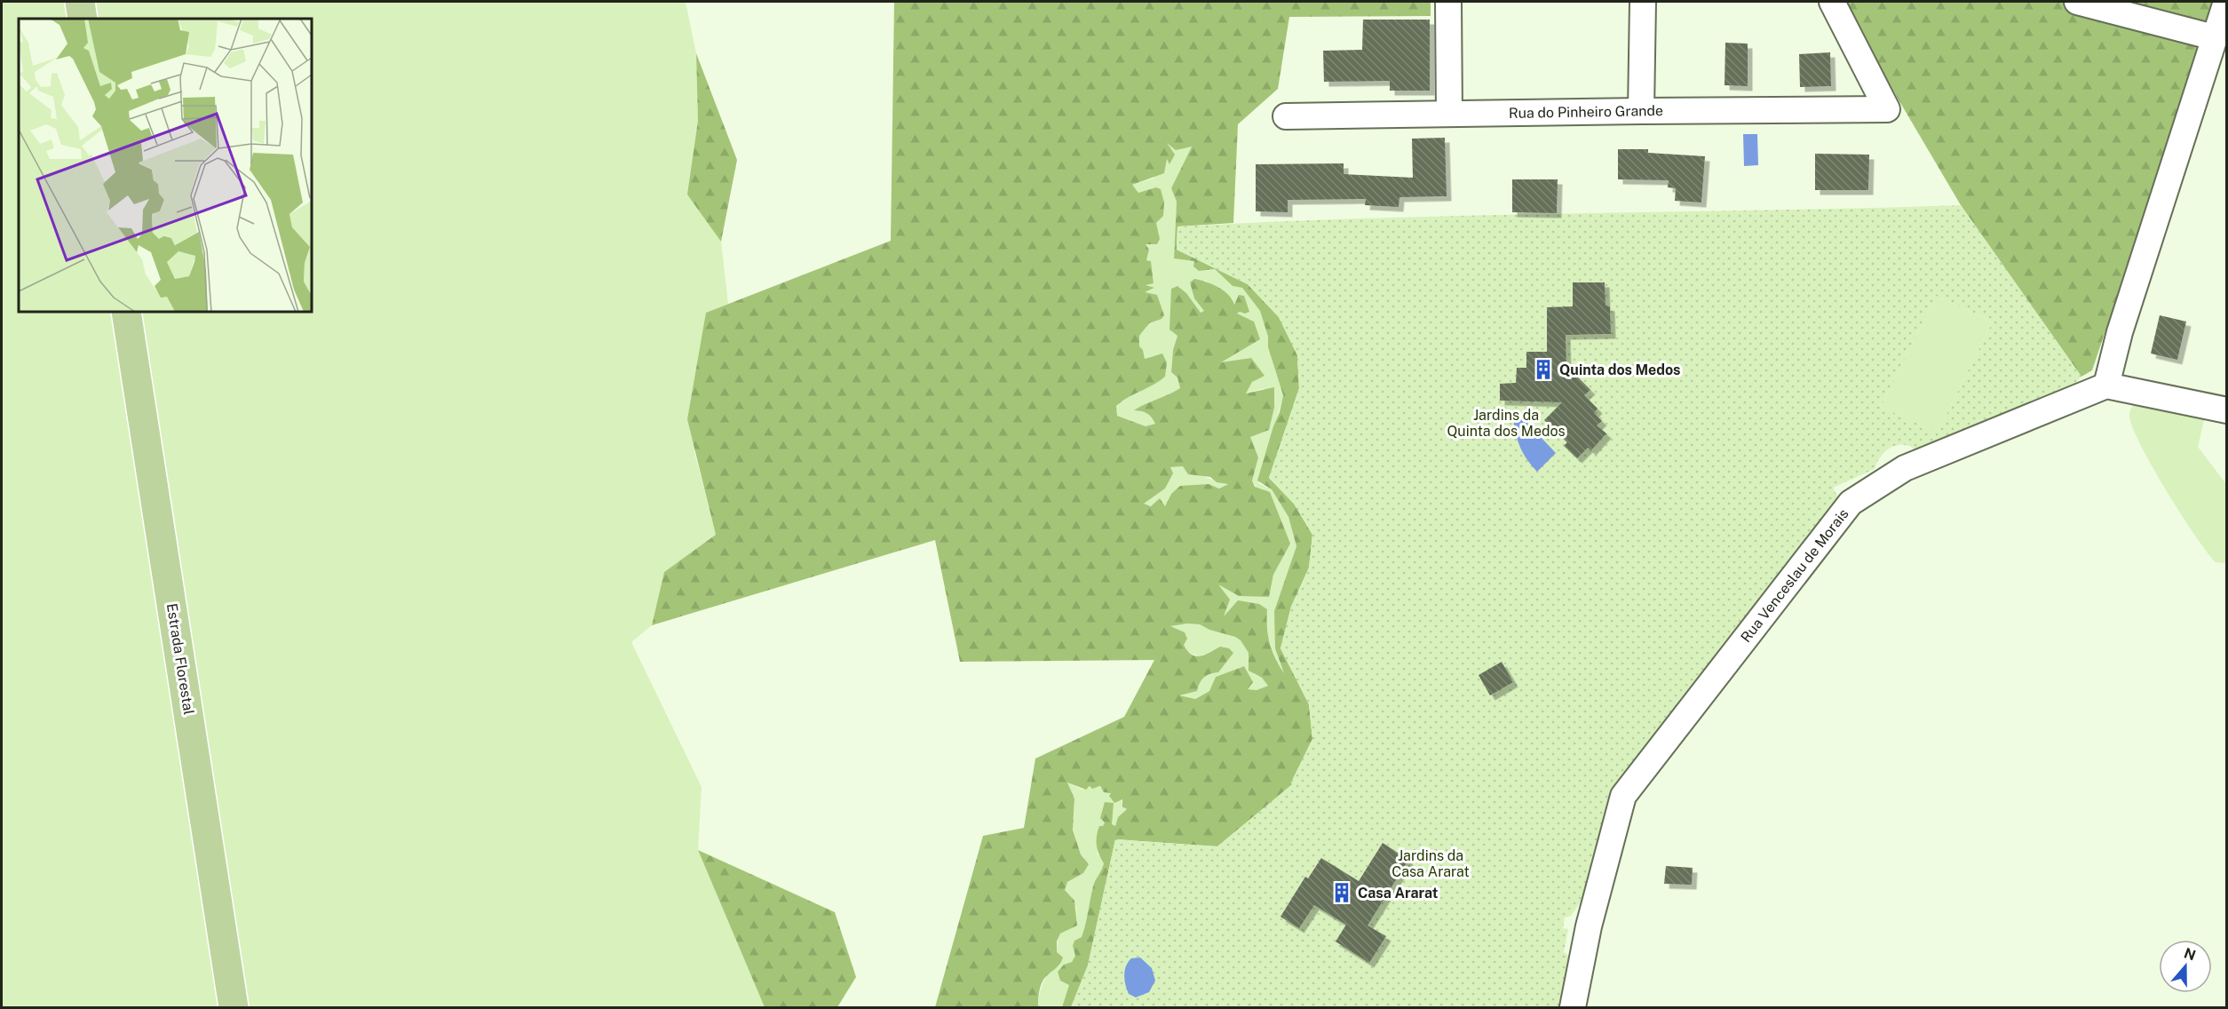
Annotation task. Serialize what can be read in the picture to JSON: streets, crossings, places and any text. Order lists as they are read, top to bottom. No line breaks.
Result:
{"streets":{"main road":["Estrada Florestal"],"street":["Rua do Pinheiro Grande","Rua Venceslau de Morais"]},"parks":["Jardins da Quinta dos Medos","Jardins da Casa Ararat"],"places":{"building":["Quinta dos Medos","Casa Ararat"]},"north":"top"}
